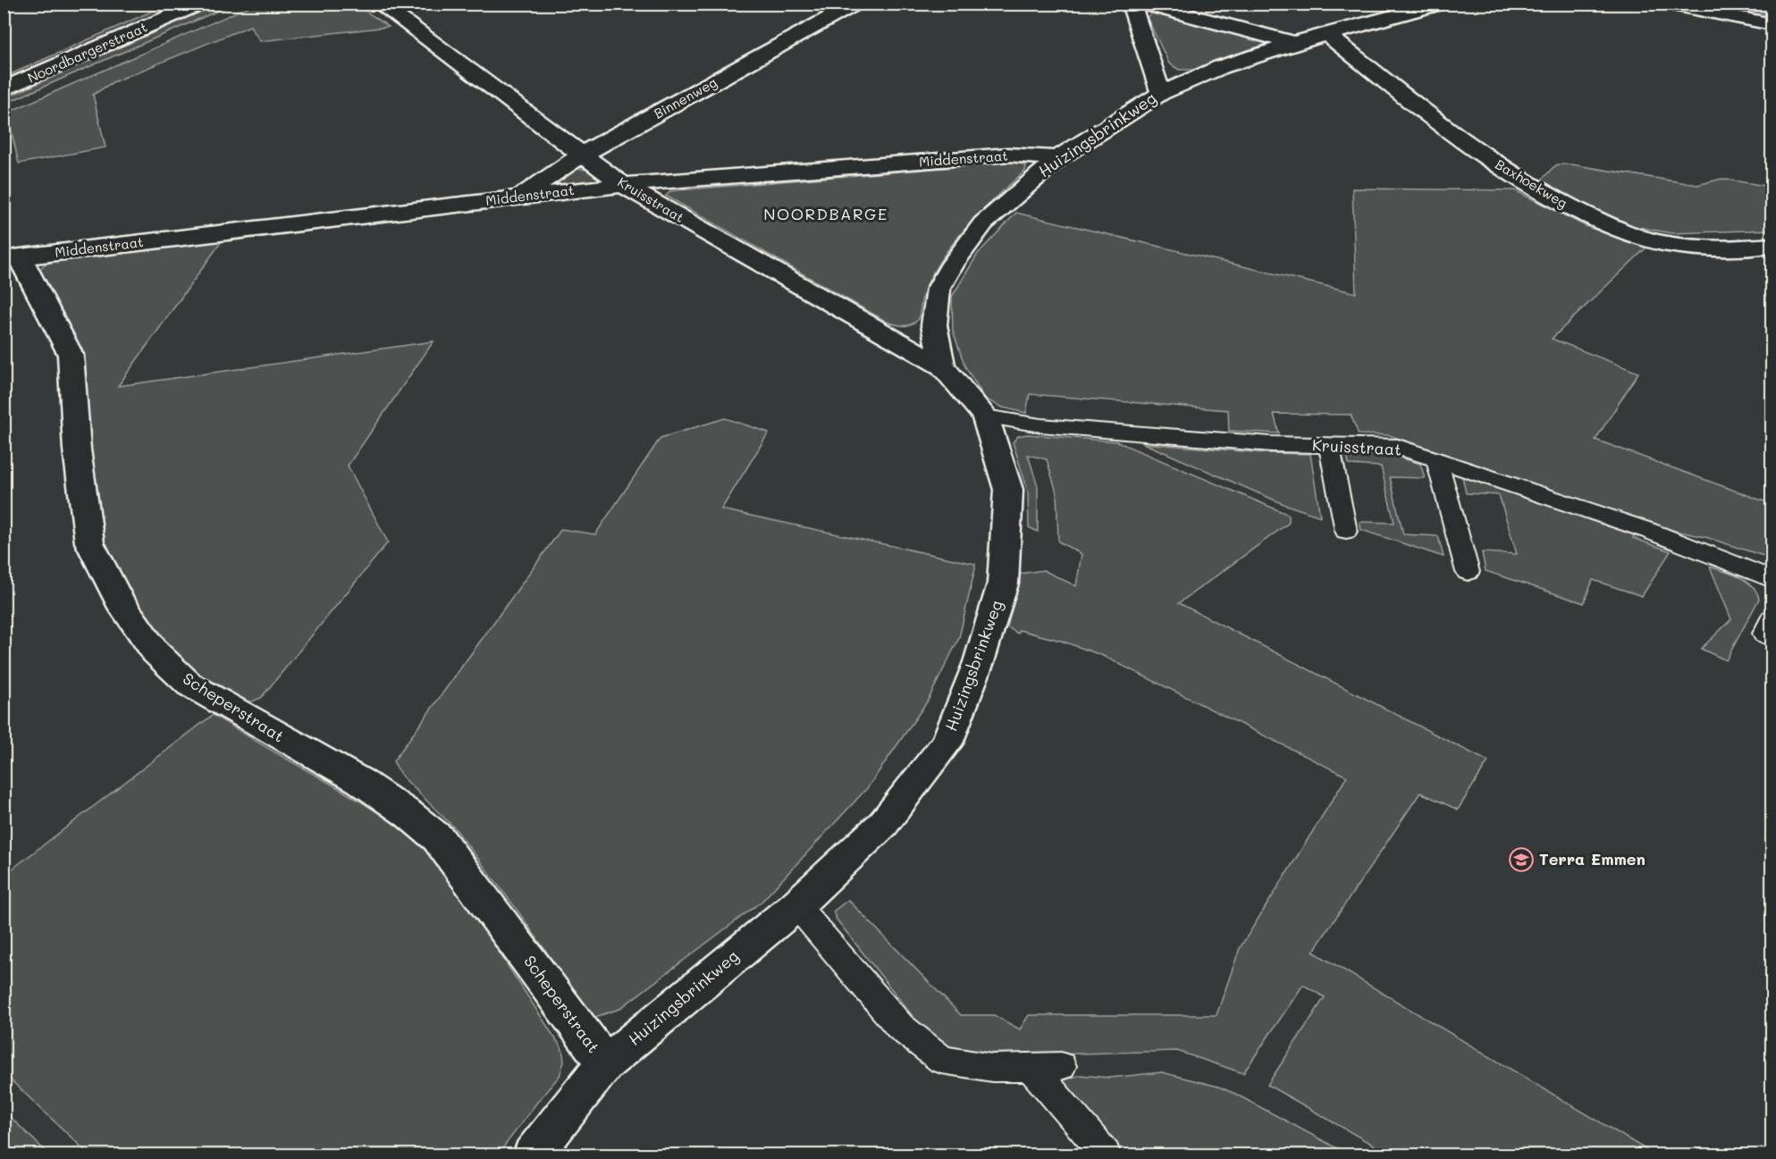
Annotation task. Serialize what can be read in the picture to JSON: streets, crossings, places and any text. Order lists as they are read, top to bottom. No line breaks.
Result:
{"streets":{"street":["Noordbargerstraat","Binnenweg","Huizingsbrinkweg","Middenstraat","Baxhoekweg","Kruisstraat","Scheperstraat"]},"crossings":[["Binnenweg","Middenstraat"],["Binnenweg","Kruisstraat"],["Huizingsbrinkweg","Middenstraat"],["Huizingsbrinkweg","Kruisstraat"],["Huizingsbrinkweg","Scheperstraat"],["Middenstraat","Kruisstraat"],["Middenstraat","Scheperstraat"]],"districts":["NOORDBARGE"],"places":{"school or university":["Terra Emmen"]}}
